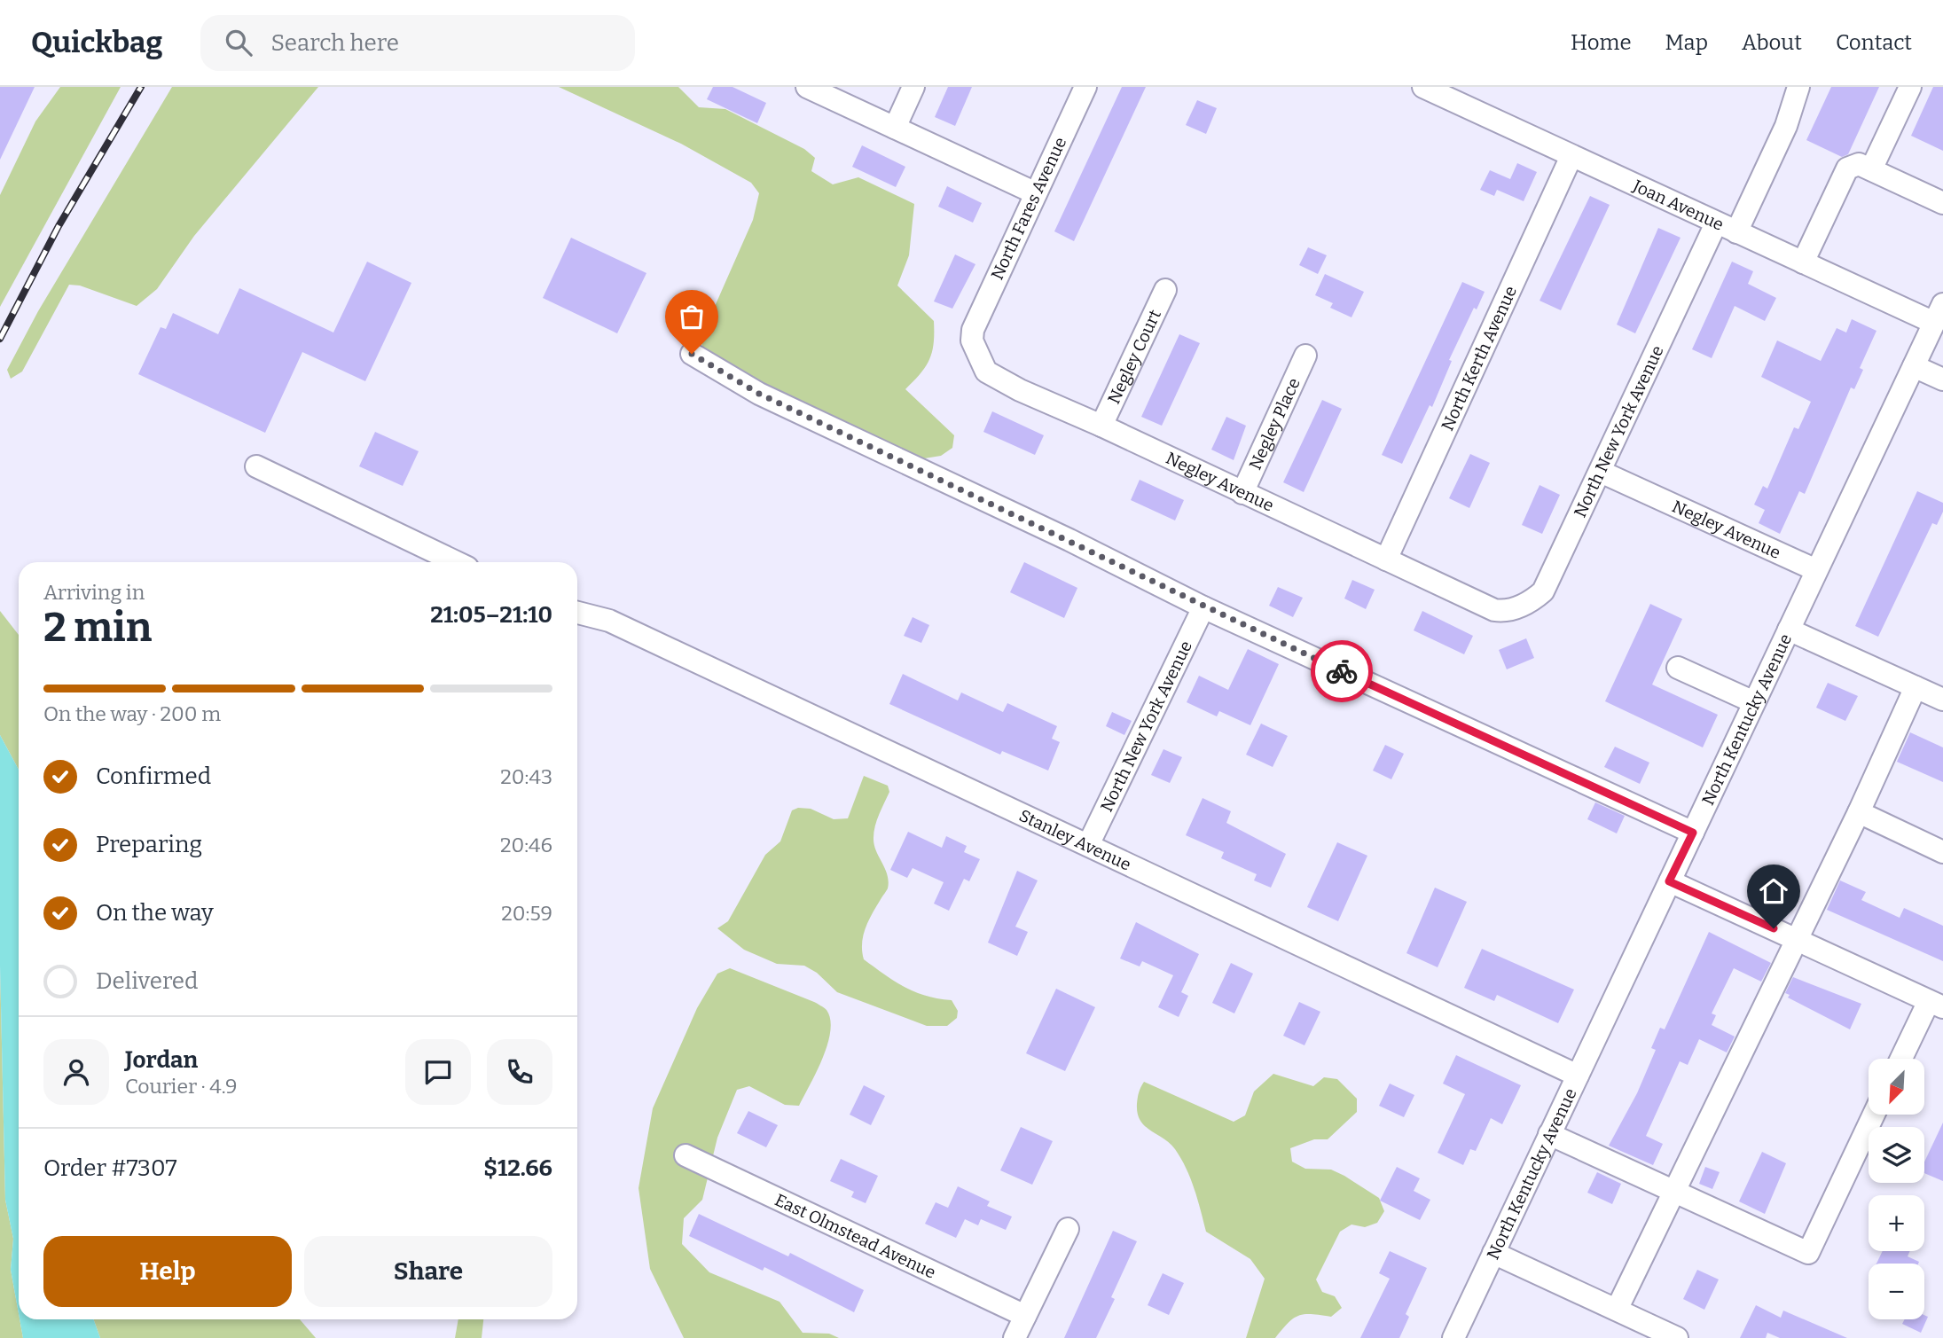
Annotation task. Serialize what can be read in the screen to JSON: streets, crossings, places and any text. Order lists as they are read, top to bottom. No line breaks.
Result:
{"streets":{"street":["Joan Avenue","North Fares Avenue","Negley Court","North Kerth Avenue","Negley Place","North New York Avenue","Negley Avenue","North Kentucky Avenue","Stanley Avenue","East Olmstead Avenue"]},"crossings":[["Joan Avenue","North Kerth Avenue"],["Joan Avenue","North New York Avenue"],["Joan Avenue","North Kentucky Avenue"],["North Fares Avenue","Negley Avenue"],["Negley Court","Negley Avenue"],["North Kerth Avenue","Negley Avenue"],["Negley Place","Negley Avenue"],["North New York Avenue","Negley Avenue"],["North New York Avenue","Stanley Avenue"],["Negley Avenue","North Kentucky Avenue"],["North Kentucky Avenue","Stanley Avenue"]],"north":"bottom left","page":{"header":"Quickbag","search":"Search here","nav":["Home","Map","About","Contact"],"heading":["2 min","Arriving in","21:05–21:10"],"panel":["Jordan","Courier · 4.9","Order #7307","$12.66"],"bar":"On the way · 200 m","list":[["Confirmed","20:43"],["Preparing","20:46"],["On the way","20:59"],"Delivered"],"map_buttons":["+","−"],"buttons":["Help","Share"]}}
